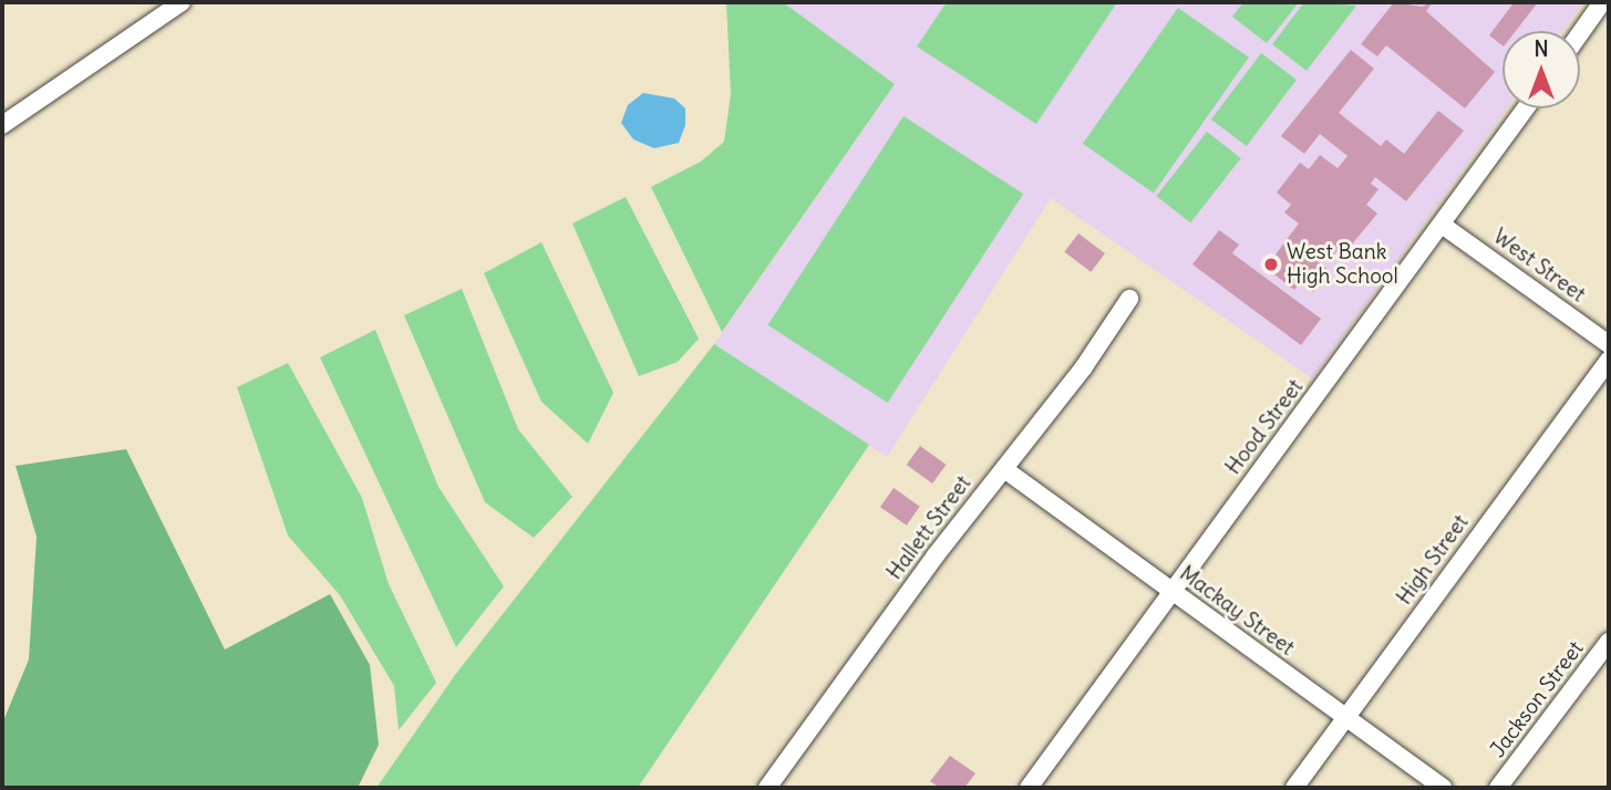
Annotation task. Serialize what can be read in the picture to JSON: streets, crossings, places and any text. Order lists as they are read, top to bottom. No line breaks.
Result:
{"streets":{"street":["West Street","Hood Street","Hallett Street","High Street","Mackay Street","Jackson Street"]},"crossings":[["West Street","Hood Street"],["Hood Street","Mackay Street"],["Hallett Street","Mackay Street"],["High Street","Mackay Street"]],"places":["West Bank High School"],"north":"top"}
